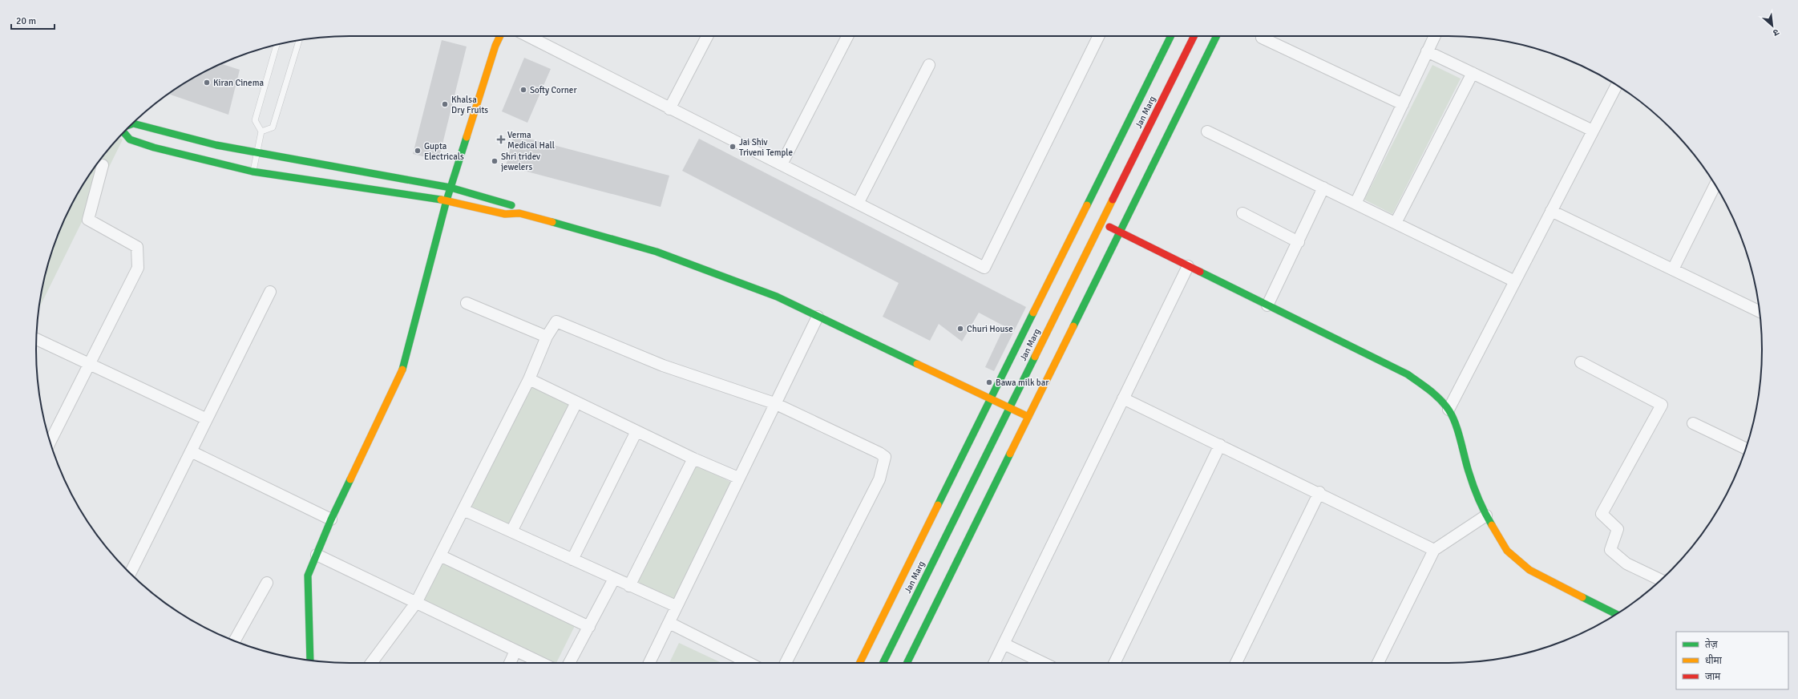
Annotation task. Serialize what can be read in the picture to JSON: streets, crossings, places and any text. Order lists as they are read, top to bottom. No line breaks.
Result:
{"streets":{"street":["Jan Marg"]},"places":{"other":["Kiran Cinema","Softy Corner","Khalsa Dry Fruits","Jai Shiv Triveni Temple","Gupta Electricals","Shri tridev jewelers","Churi House","Bawa milk bar"],"health":["Verma Medical Hall"]},"legend":["तेज़","धीमा","जाम"],"scale_bar":"20 m","north":"bottom right"}
